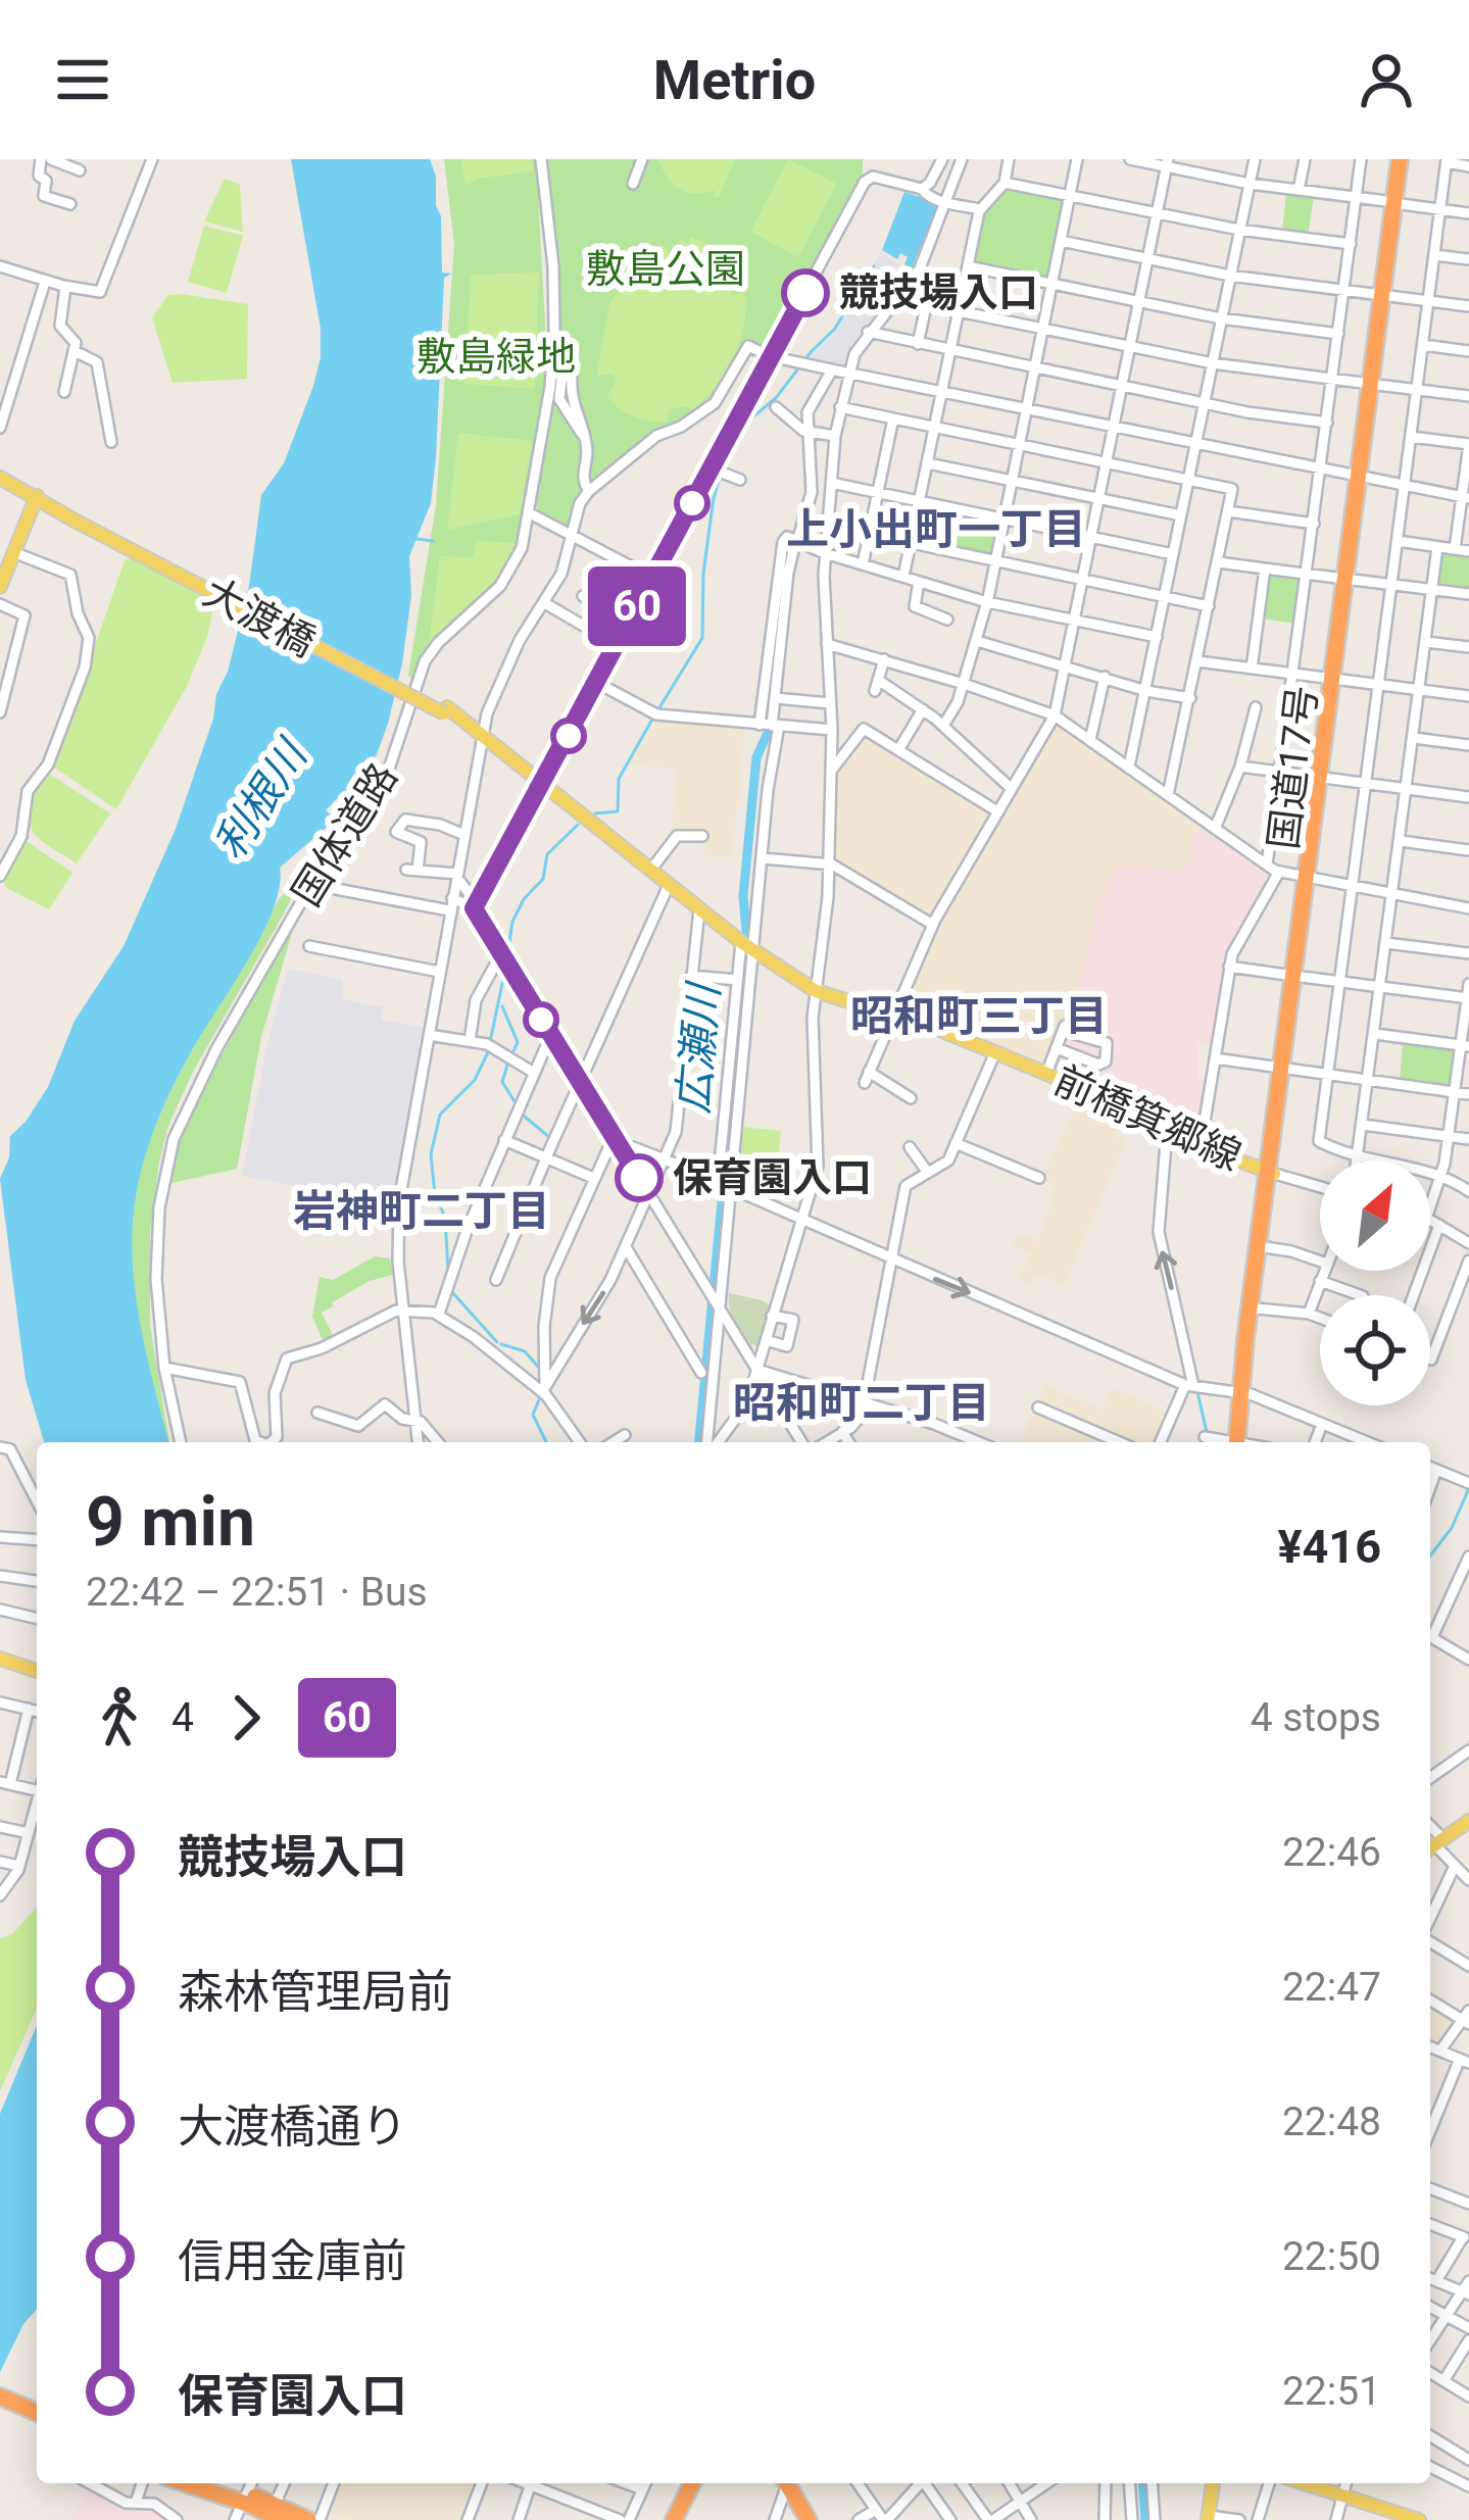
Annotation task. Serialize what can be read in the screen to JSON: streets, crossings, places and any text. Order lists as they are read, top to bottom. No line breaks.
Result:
{"streets":{"highway":["国道17号"],"main road":["大渡橋","前橋箕郷線"],"street":["国体道路"]},"crossings":[["大渡橋","前橋箕郷線"],["国道17号","前橋箕郷線"]],"districts":["上小出町一丁目","昭和町三丁目","岩神町二丁目","昭和町二丁目"],"water":["利根川","広瀬川"],"parks":["敷島公園","敷島緑地"],"places":["競技場入口","保育園入口"],"lines":["bus line 60"],"north":"top right","page":{"header":"Metrio","on_map":"60","heading":["9 min","22:42 – 22:51 · Bus","¥416"],"legs":["4","60","4 stops"],"list":[{"name":"競技場入口","value":"22:46"},{"name":"森林管理局前","value":"22:47"},{"name":"大渡橋通り","value":"22:48"},{"name":"信用金庫前","value":"22:50"},{"name":"保育園入口","value":"22:51"}]}}
